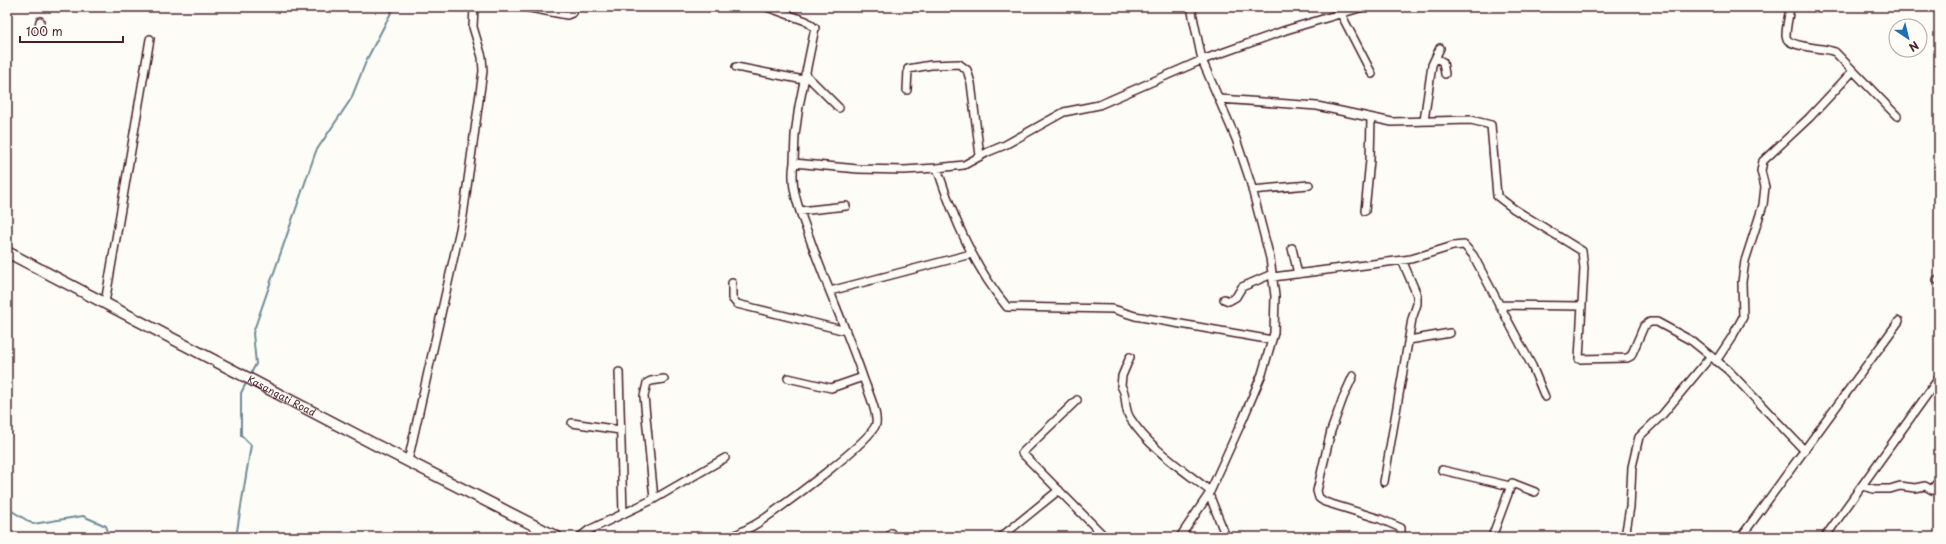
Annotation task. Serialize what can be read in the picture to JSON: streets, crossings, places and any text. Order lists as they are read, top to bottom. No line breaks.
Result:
{"streets":{"street":["Kasangati Road"]},"scale_bar":"100 m","north":"bottom right"}
